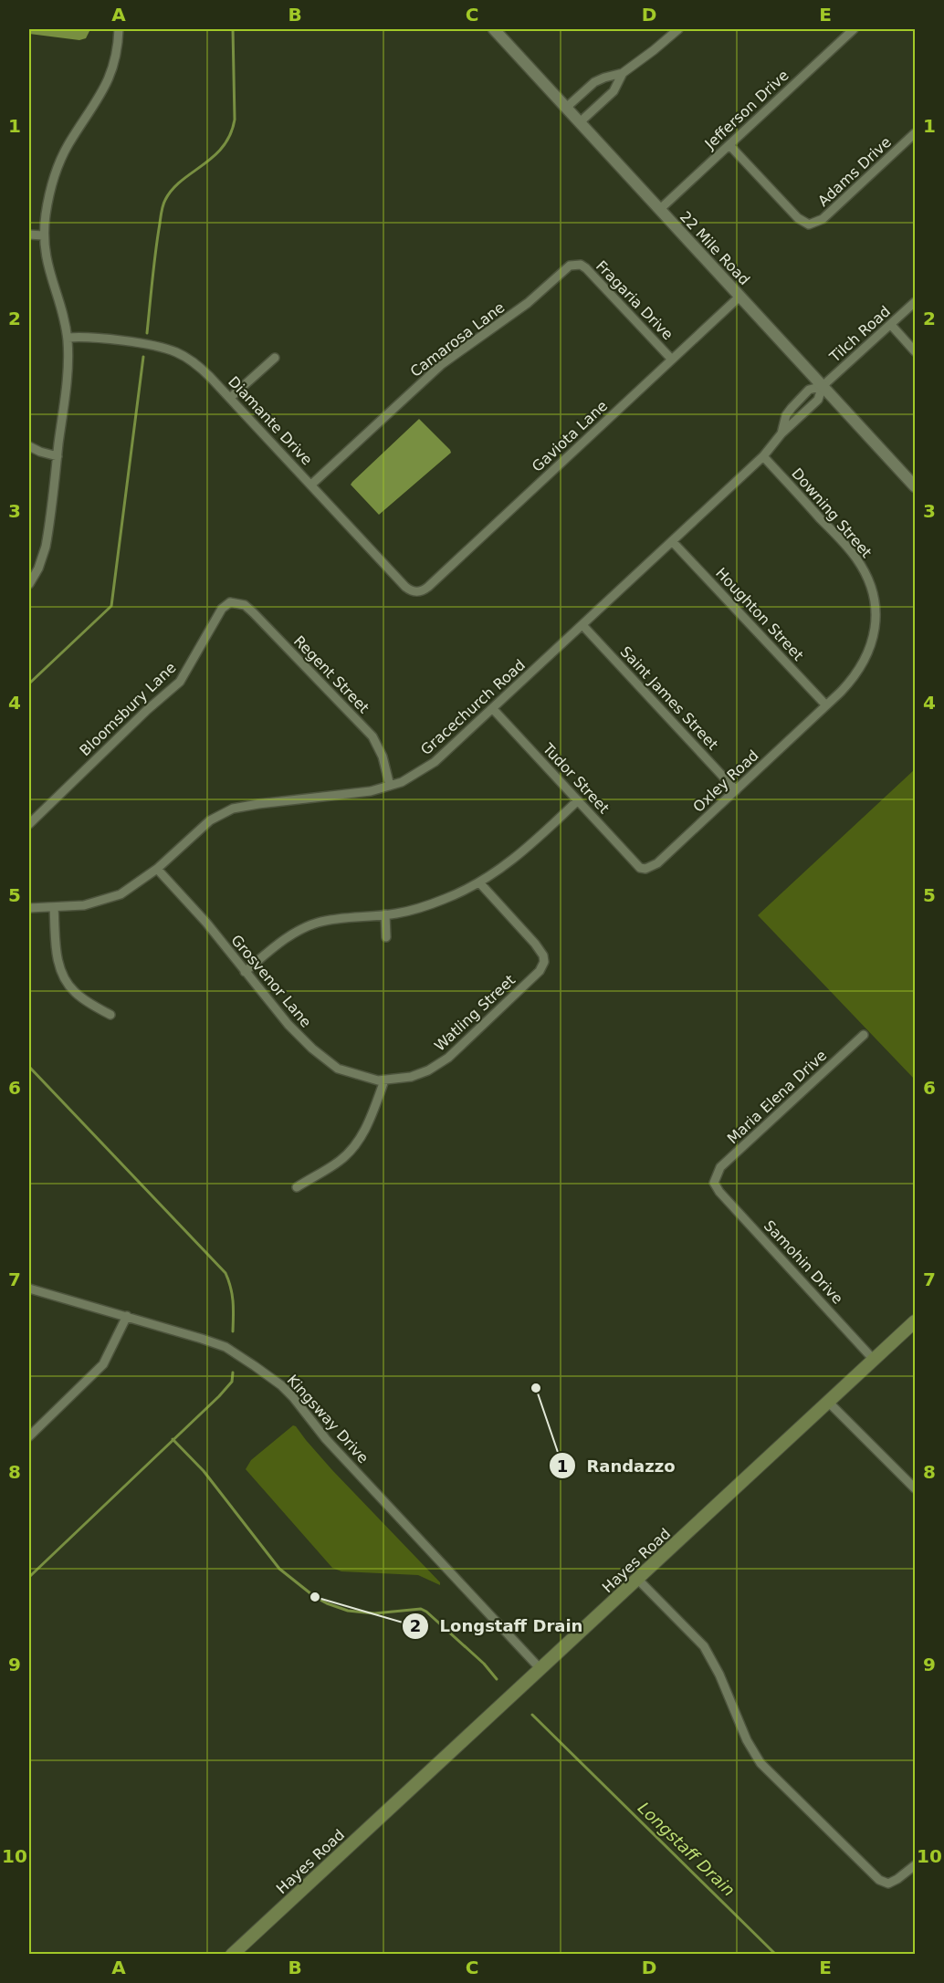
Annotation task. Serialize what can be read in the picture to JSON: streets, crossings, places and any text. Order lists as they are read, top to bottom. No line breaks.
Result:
{"streets":{"main road":["Hayes Road"],"street":["Jefferson Drive","Adams Drive","22 Mile Road","Fragaria Drive","Tilch Road","Camarosa Lane","Diamante Drive","Gaviota Lane","Downing Street","Houghton Street","Regent Street","Saint James Street","Gracechurch Road","Bloomsbury Lane","Tudor Street","Oxley Road","Grosvenor Lane","Watling Street","Maria Elena Drive","Samohin Drive","Kingsway Drive"]},"crossings":[["Jefferson Drive","Adams Drive"],["Jefferson Drive","22 Mile Road"],["22 Mile Road","Tilch Road"],["22 Mile Road","Gaviota Lane"],["22 Mile Road","Gracechurch Road"],["Fragaria Drive","Camarosa Lane"],["Fragaria Drive","Gaviota Lane"],["Tilch Road","Gracechurch Road"],["Camarosa Lane","Diamante Drive"],["Diamante Drive","Gaviota Lane"],["Downing Street","Houghton Street"],["Downing Street","Gracechurch Road"],["Downing Street","Oxley Road"],["Houghton Street","Gracechurch Road"],["Houghton Street","Oxley Road"],["Regent Street","Gracechurch Road"],["Regent Street","Bloomsbury Lane"],["Saint James Street","Gracechurch Road"],["Saint James Street","Oxley Road"],["Gracechurch Road","Tudor Street"],["Gracechurch Road","Grosvenor Lane"],["Tudor Street","Oxley Road"],["Grosvenor Lane","Watling Street"],["Maria Elena Drive","Samohin Drive"],["Samohin Drive","Hayes Road"],["Kingsway Drive","Hayes Road"]],"water":["Longstaff Drain"],"places":["Randazzo","Longstaff Drain"],"grid":{"columns":["A","B","C","D","E"],"rows":["1","2","3","4","5","6","7","8","9","10"]}}
